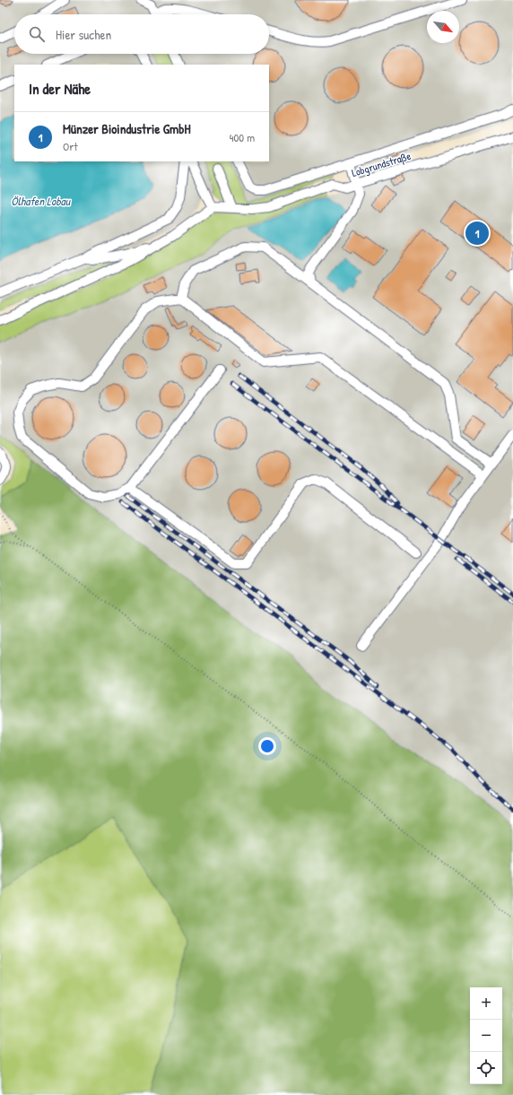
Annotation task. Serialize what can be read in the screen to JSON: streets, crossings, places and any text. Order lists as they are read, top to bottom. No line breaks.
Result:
{"streets":{"lane":["Lobgrundstraße"]},"water":["Ölhafen Lobau"],"north":"bottom right","page":{"search":"Hier suchen","heading":"In der Nähe","list":[{"mark":"1","name":"Münzer Bioindustrie GmbH","note":"Ort","value":"400 m"}],"pins":"1","map_buttons":["+","−"]}}
